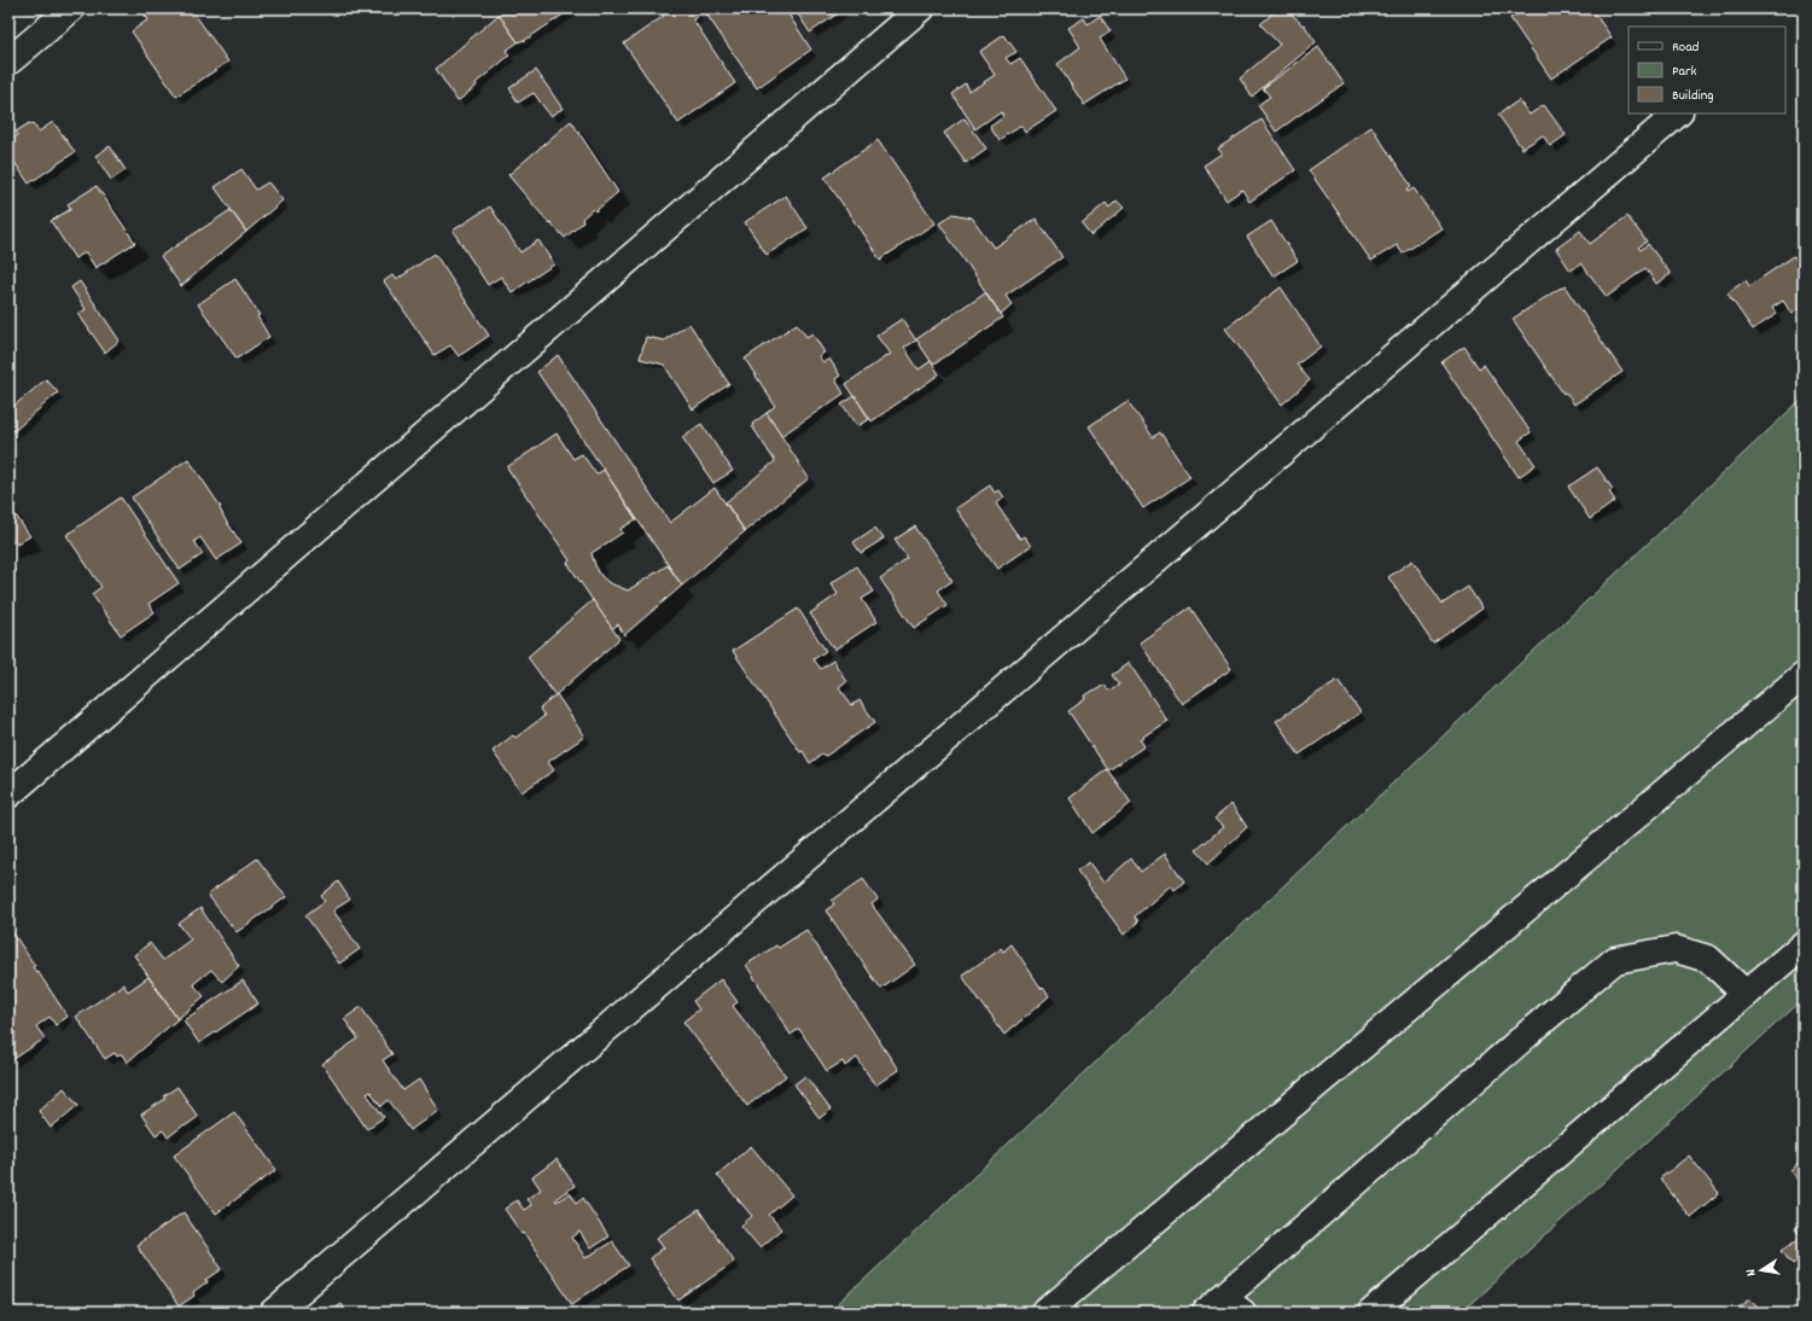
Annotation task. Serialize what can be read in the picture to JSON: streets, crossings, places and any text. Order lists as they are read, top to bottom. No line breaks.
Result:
{"legend":["Road","Park","Building"],"north":"left"}
